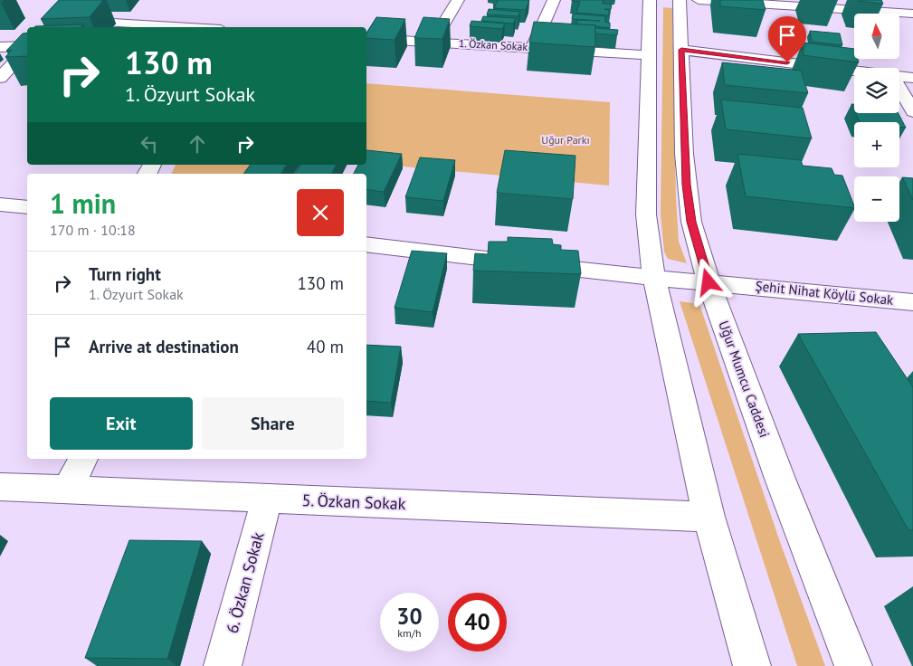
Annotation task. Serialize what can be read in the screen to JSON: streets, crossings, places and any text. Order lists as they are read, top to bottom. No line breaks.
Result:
{"streets":{"street":["1. Özkan Sokak","Şehit Nihat Köylü Sokak","Uğur Mumcu Caddesi","5. Özkan Sokak","6. Özkan Sokak"]},"crossings":[["Şehit Nihat Köylü Sokak","Uğur Mumcu Caddesi"],["5. Özkan Sokak","6. Özkan Sokak"]],"parks":["Uğur Parkı"],"north":"top","page":{"map_buttons":["+","−"],"turn":["130 m","1. Özyurt Sokak"],"heading":["1 min","170 m · 10:18"],"list":[{"name":"Turn right","note":"1. Özyurt Sokak","value":"130 m"},{"name":"Arrive at destination","value":"40 m"}],"buttons":["Exit","Share"],"speed":"30 km/h","limit":"40"}}
